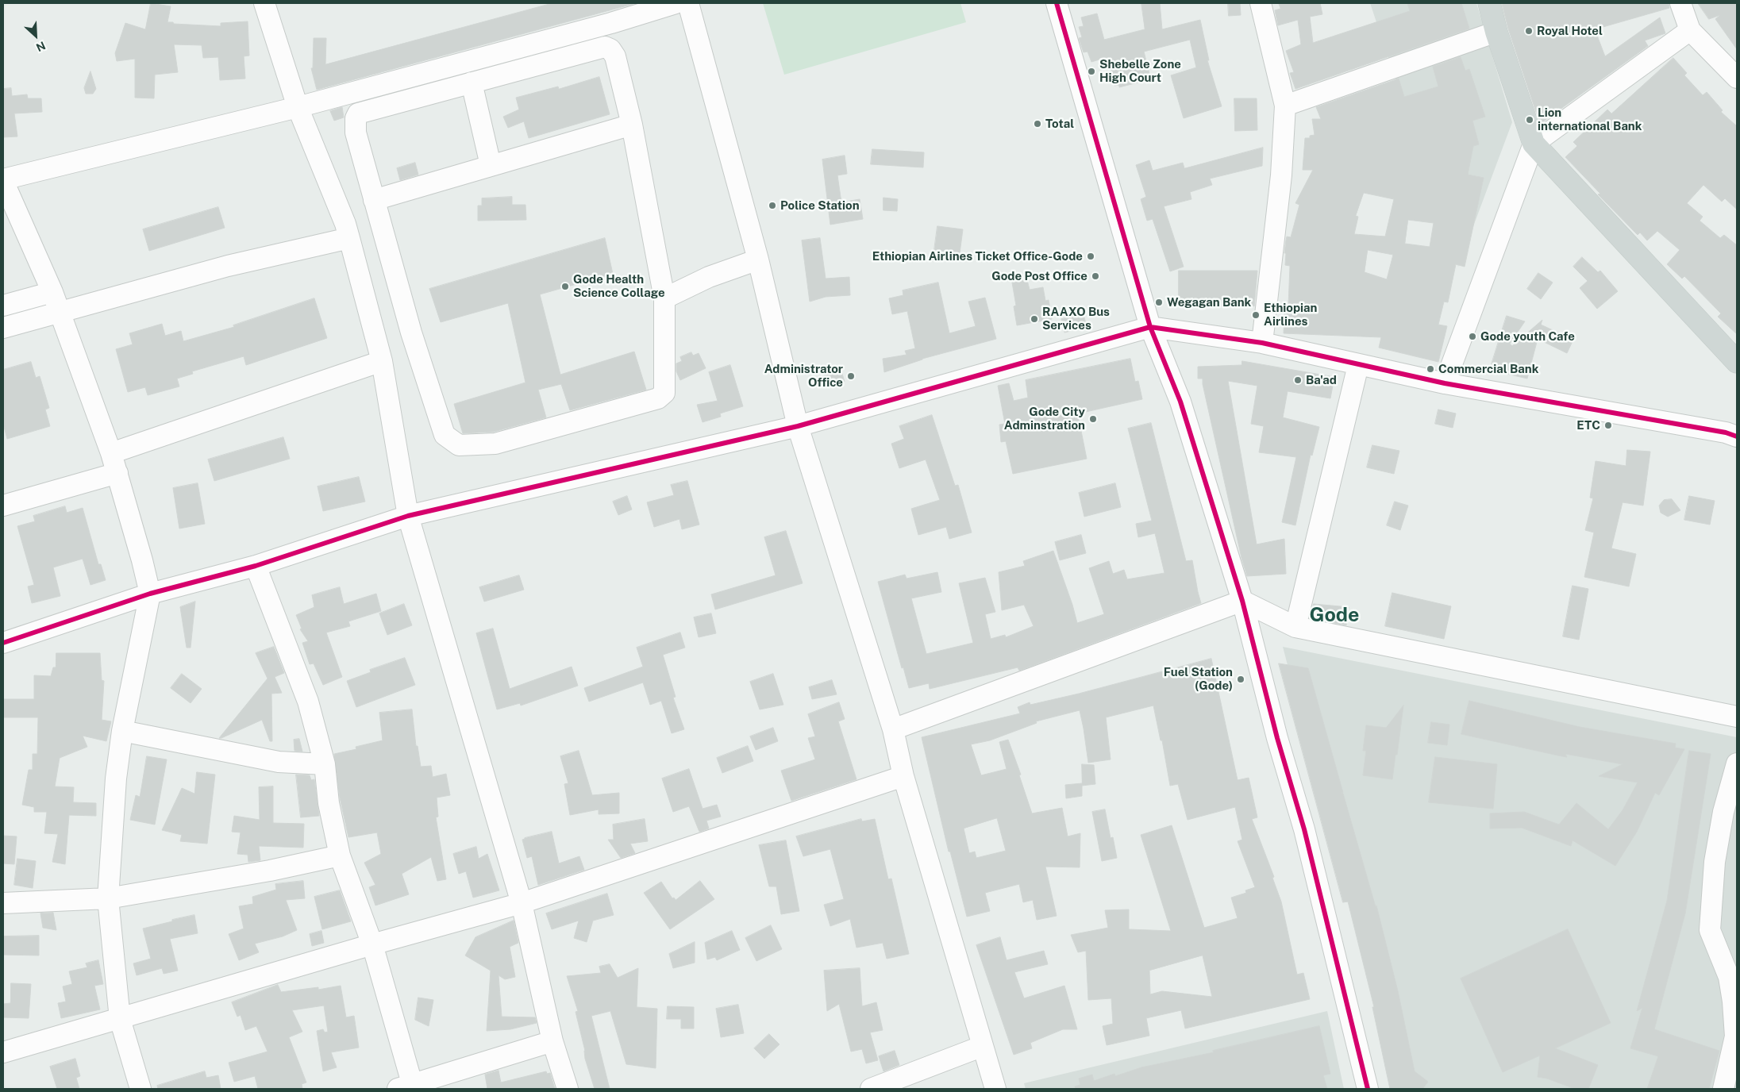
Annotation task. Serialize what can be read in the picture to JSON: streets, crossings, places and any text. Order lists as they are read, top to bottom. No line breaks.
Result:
{"districts":["Gode"],"places":["Royal Hotel","Shebelle Zone High Court","Lion international Bank","Total","Police Station","Ethiopian Airlines Ticket Office-Gode","Gode Post Office","Gode Health Science Collage","Wegagan Bank","Ethiopian Airlines","RAAXO Bus Services","Gode youth Cafe","Commercial Bank","Administrator Office","Ba'ad","Gode City Adminstration","ETC","Fuel Station (Gode)"],"north":"bottom right"}
